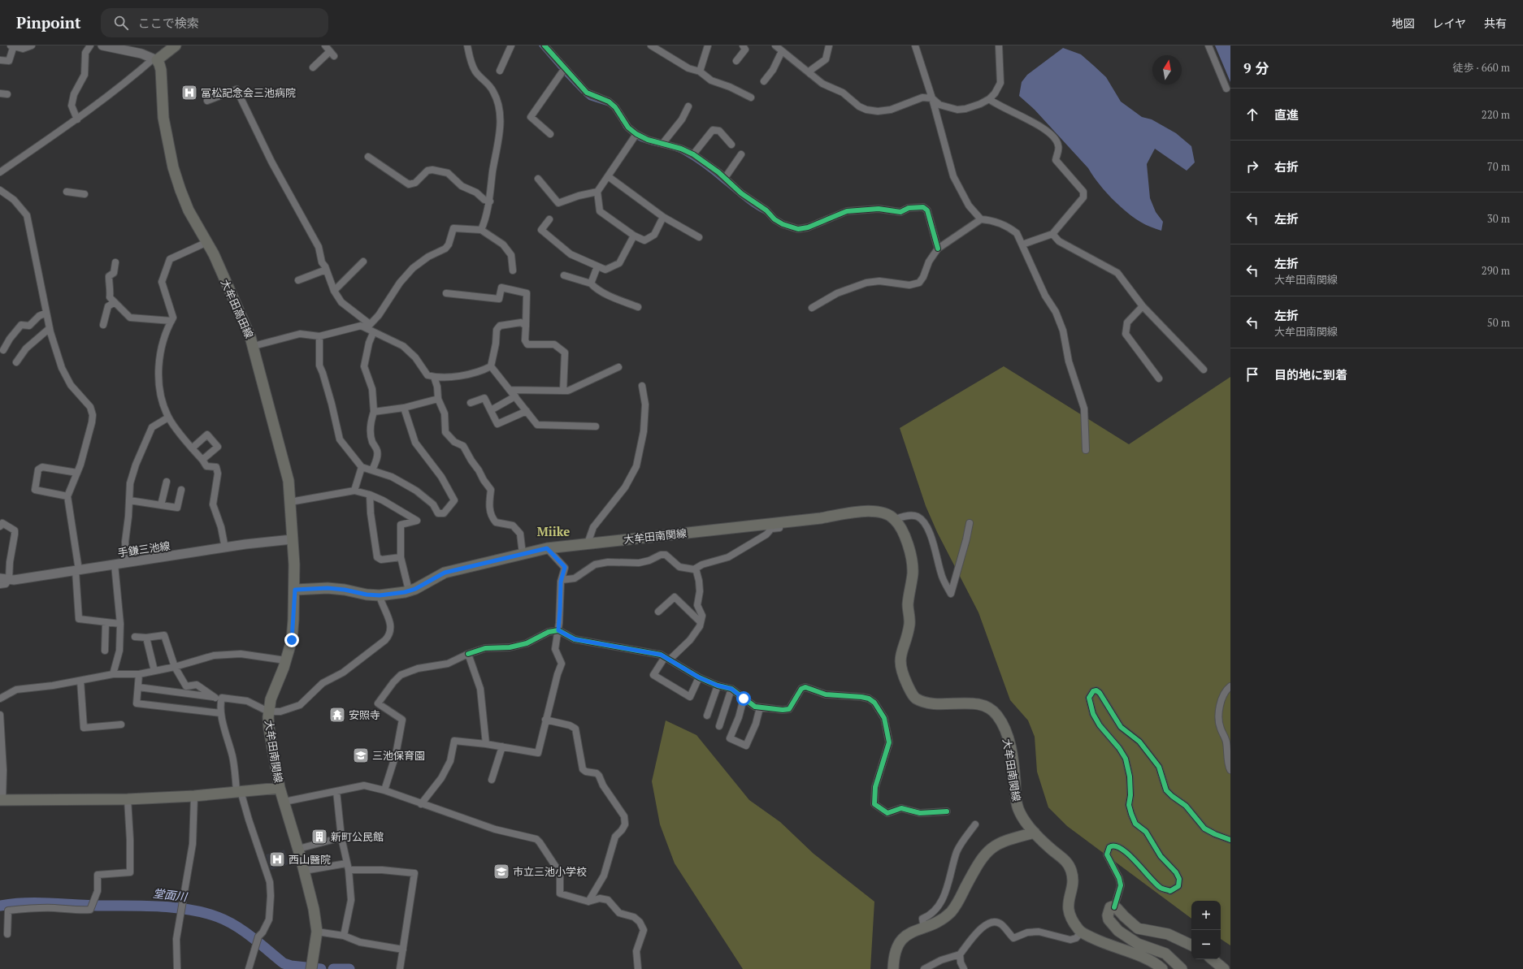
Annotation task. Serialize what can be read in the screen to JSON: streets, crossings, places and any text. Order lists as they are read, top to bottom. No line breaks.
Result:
{"streets":{"main road":["大牟田高田線","大牟田南関線","手鎌三池線"]},"crossings":[["大牟田高田線","大牟田南関線"],["大牟田高田線","手鎌三池線"]],"districts":["Miike"],"water":["堂面川"],"places":{"hospital":["冨松記念会三池病院","西山醫院"],"temple":["安照寺"],"school or university":["三池保育園","市立三池小学校"],"building":["新町公民館"]},"north":"top","page":{"header":"Pinpoint","search":"ここで検索","nav":["地図","レイヤ","共有"],"heading":["9 分","徒歩 · 660 m"],"list":[["直進","220 m"],["右折","70 m"],["左折","30 m"],["左折","大牟田南関線","290 m"],["左折","大牟田南関線","50 m"],"目的地に到着"],"map_buttons":["+","−"]}}
